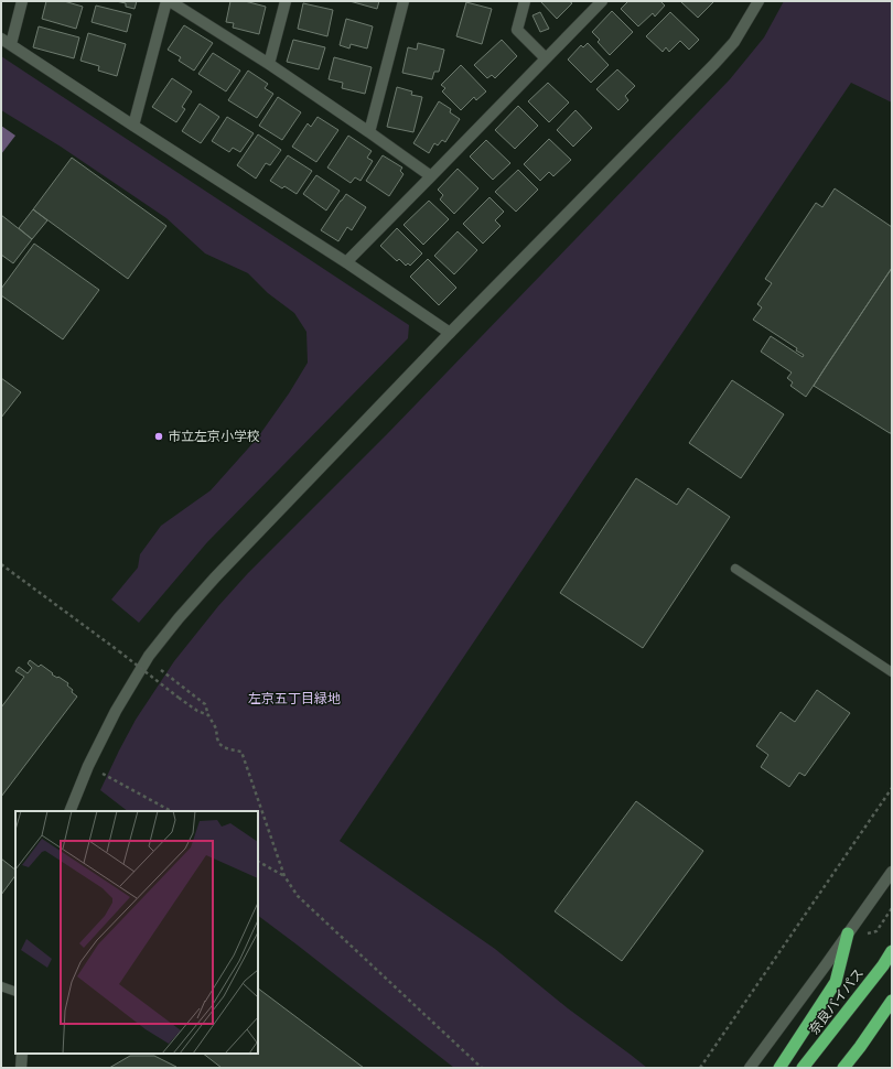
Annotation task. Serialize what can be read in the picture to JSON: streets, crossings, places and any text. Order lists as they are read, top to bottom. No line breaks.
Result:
{"streets":{"highway":["奈良バイパス"]},"parks":["左京五丁目緑地"],"places":["市立左京小学校"]}
